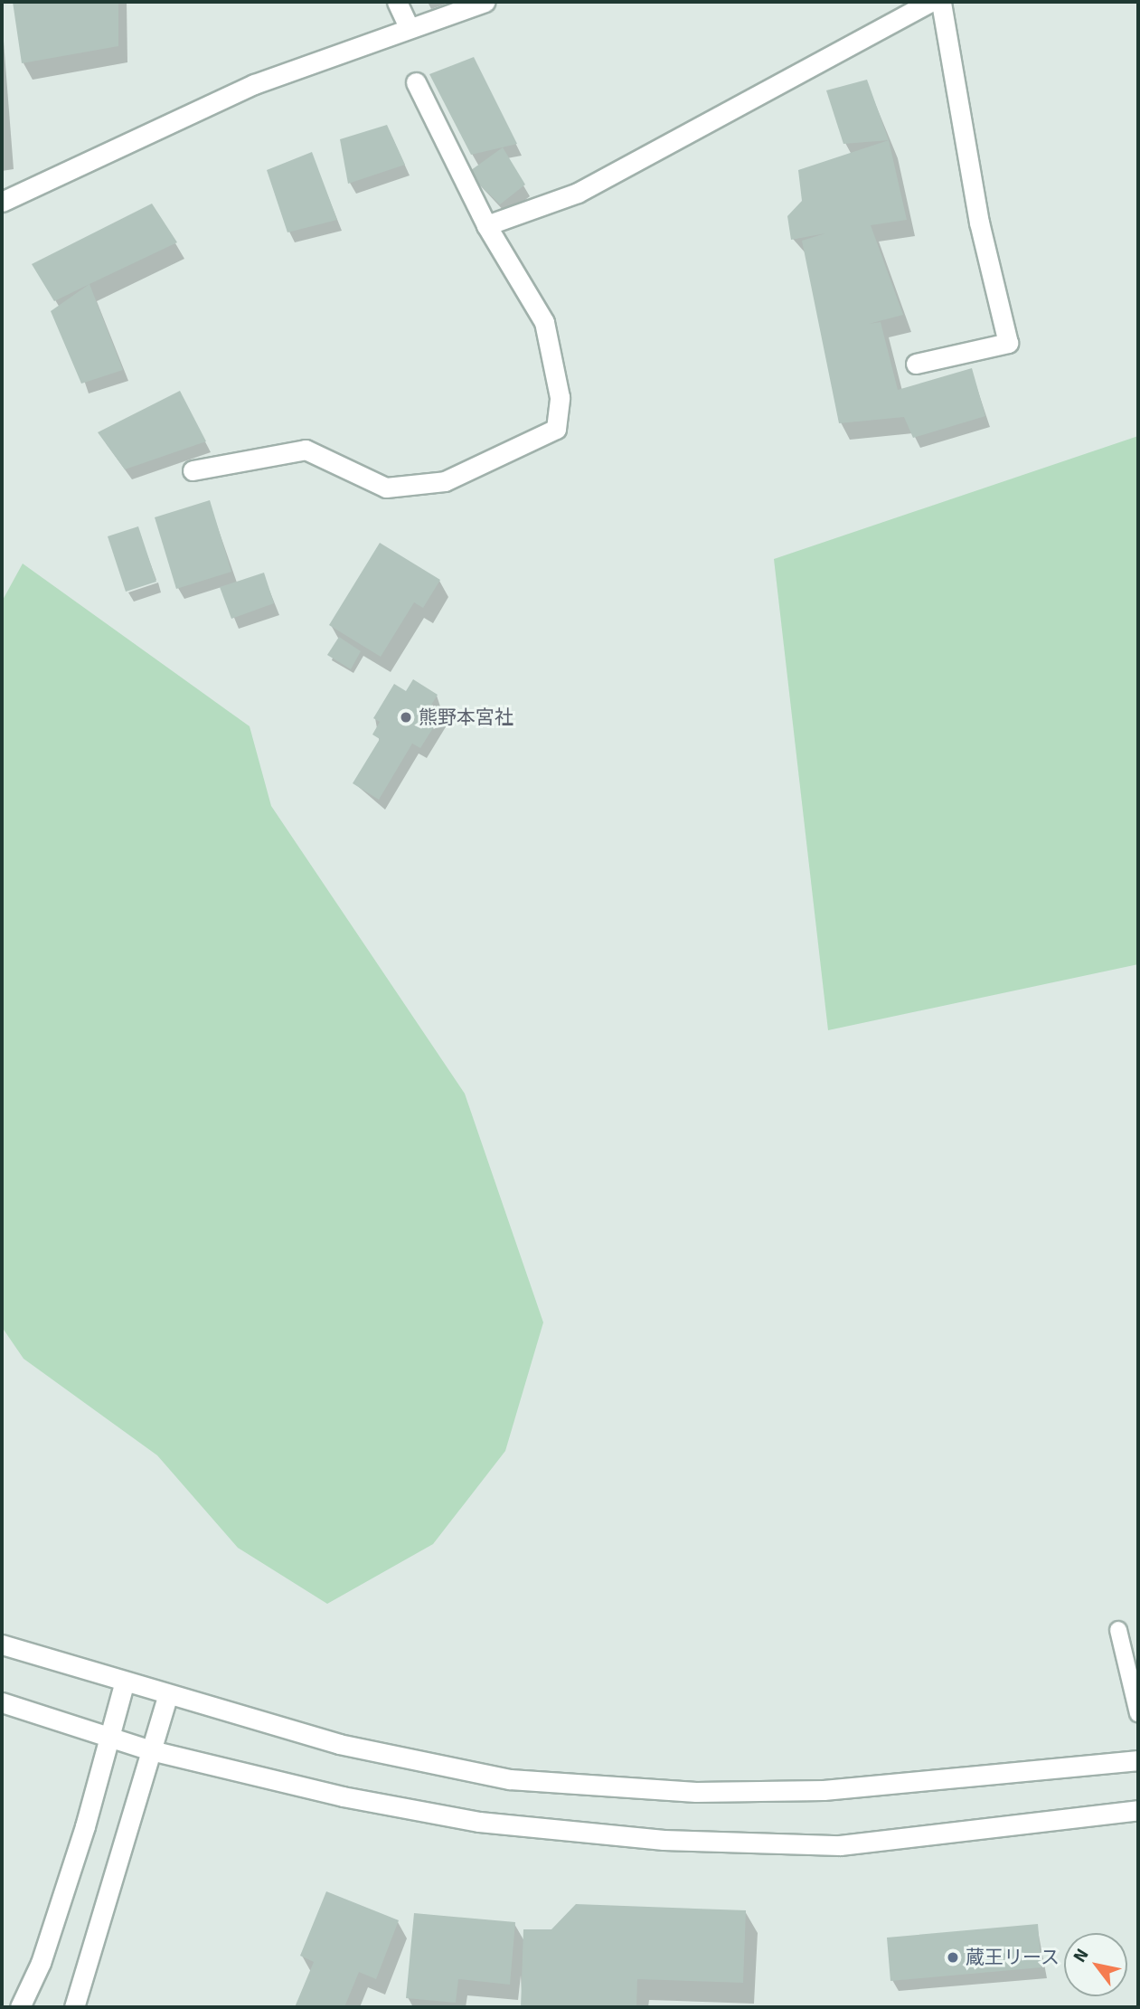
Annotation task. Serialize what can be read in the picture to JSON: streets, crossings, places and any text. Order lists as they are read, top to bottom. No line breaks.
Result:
{"places":["熊野本宮社","蔵王リース"],"north":"top left"}
